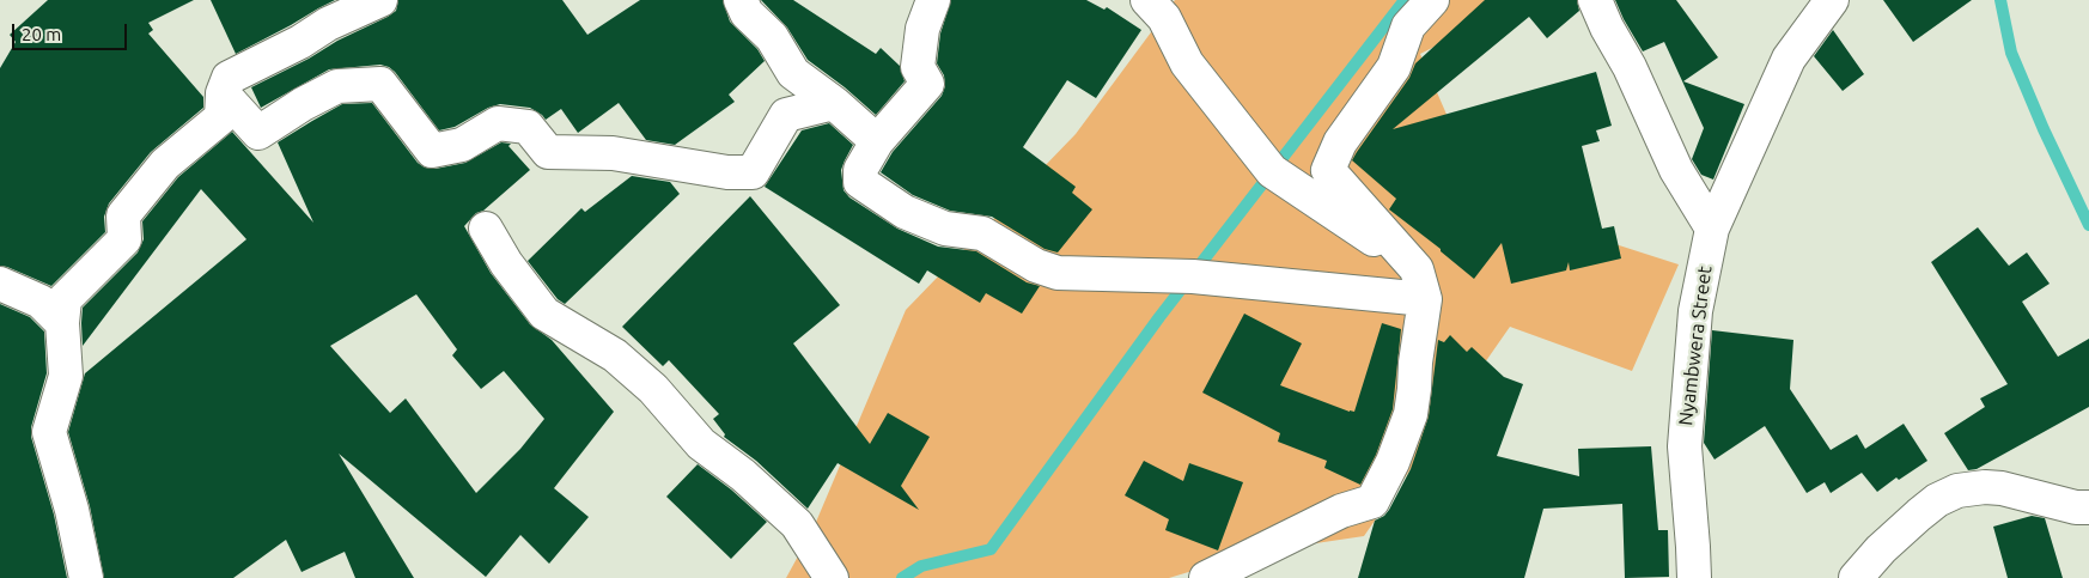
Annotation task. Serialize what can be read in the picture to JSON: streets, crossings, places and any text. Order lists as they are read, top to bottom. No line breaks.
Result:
{"streets":{"street":["Nyambwera Street"]},"scale_bar":"20 m"}
